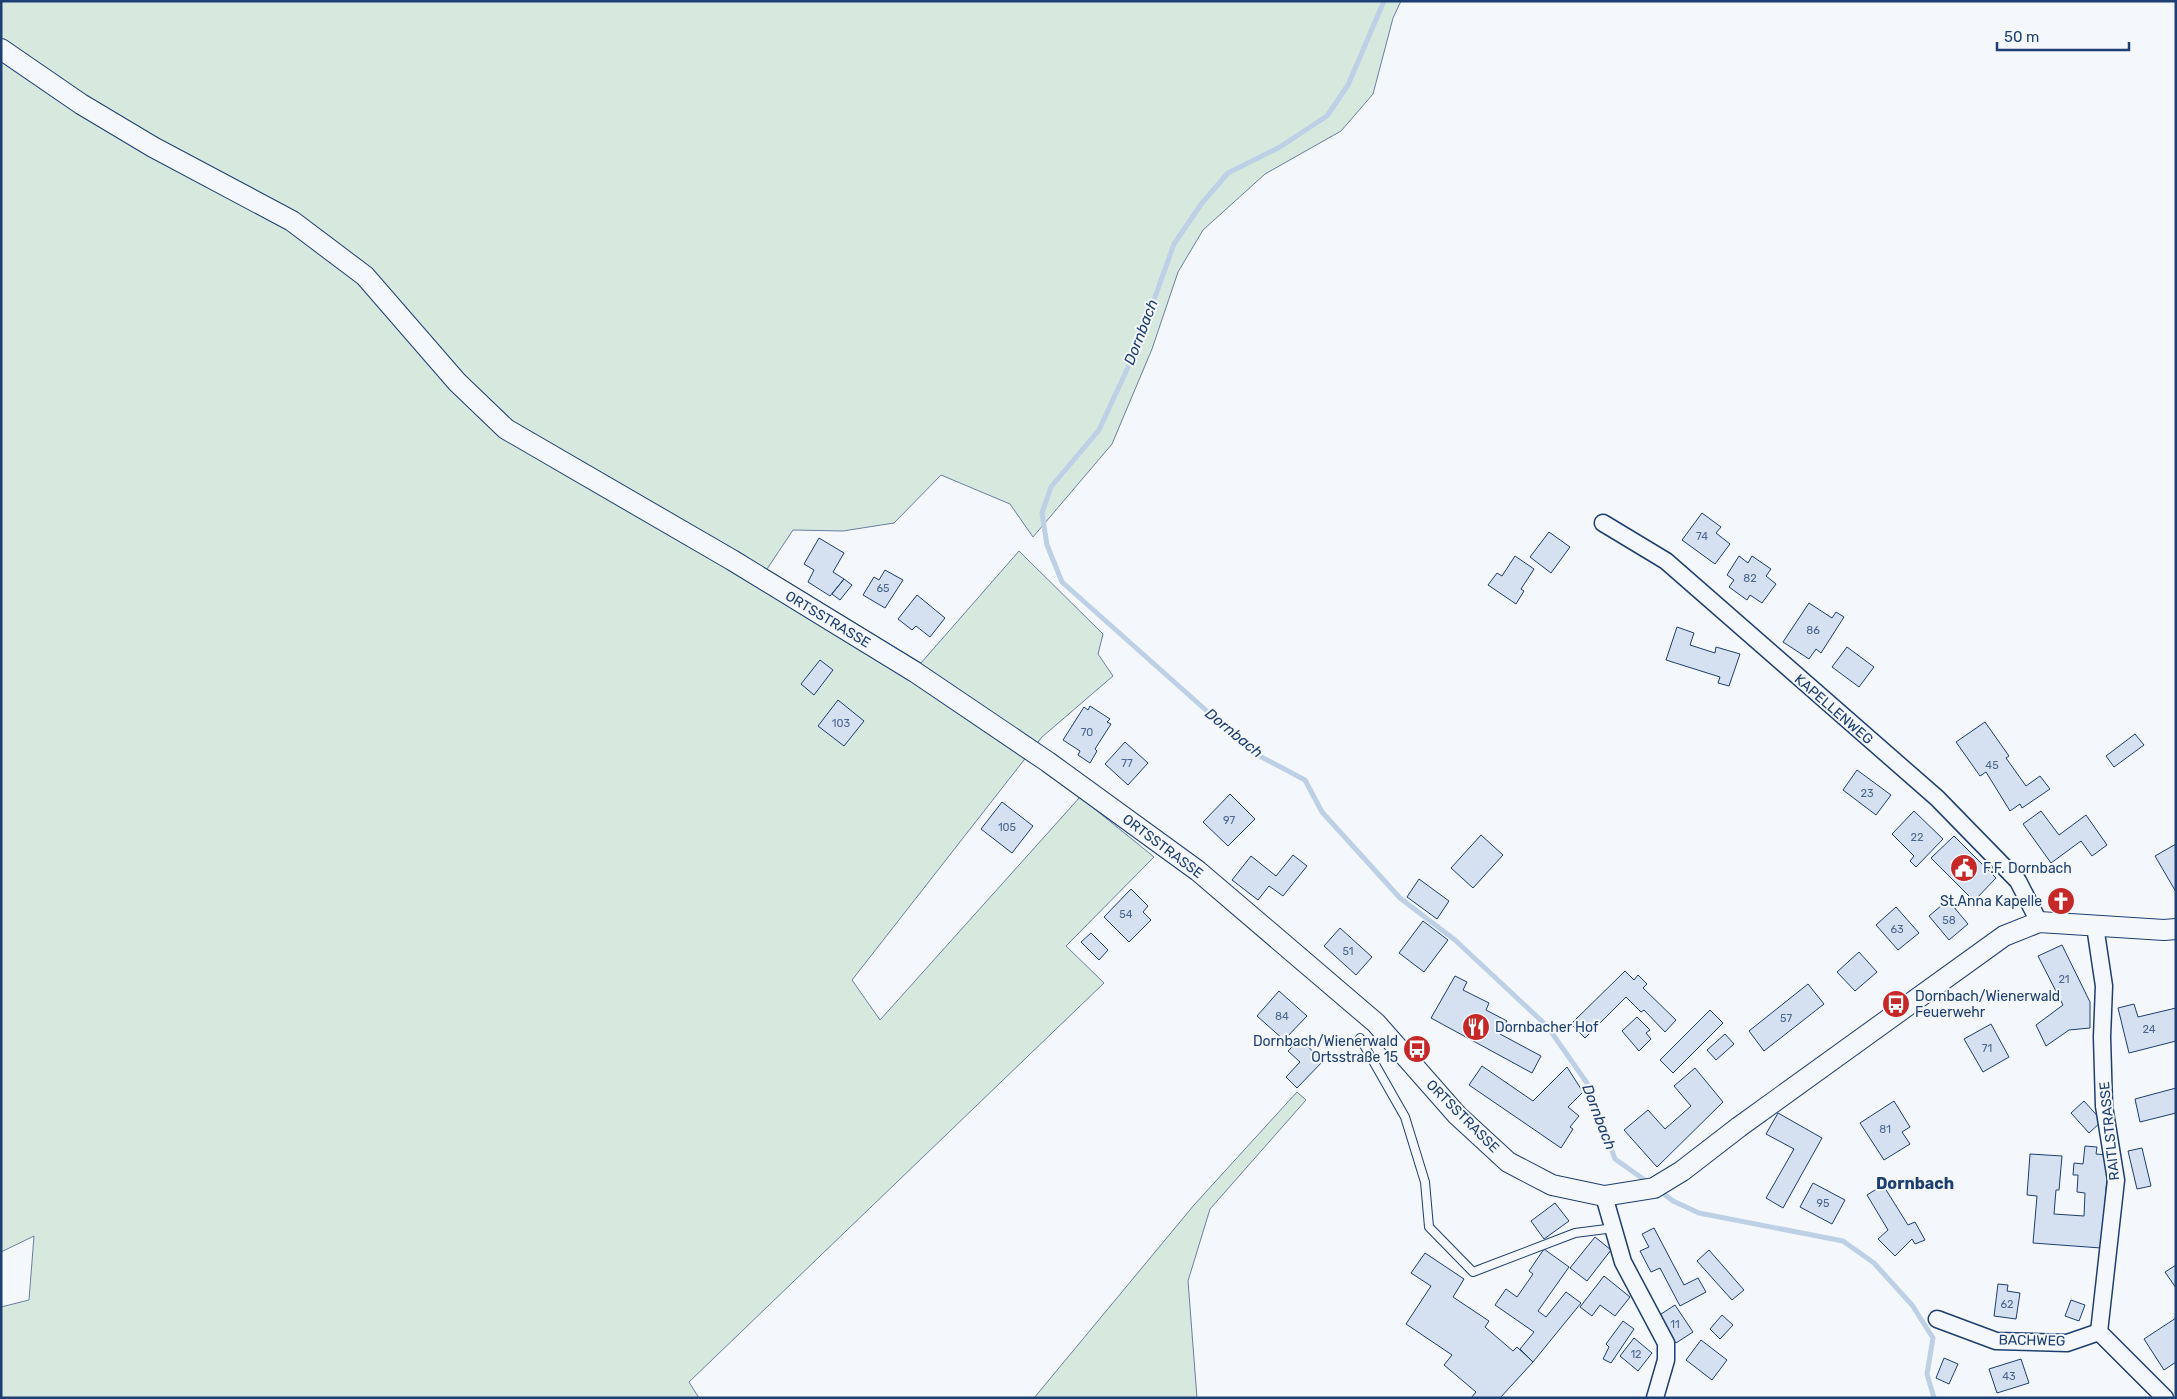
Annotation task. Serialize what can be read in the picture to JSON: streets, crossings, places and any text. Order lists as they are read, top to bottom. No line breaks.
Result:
{"streets":{"street":["ORTSSTRASSE","KAPELLENWEG","RAITLSTRASSE","BACHWEG"]},"crossings":[["ORTSSTRASSE","KAPELLENWEG"],["ORTSSTRASSE","RAITLSTRASSE"],["RAITLSTRASSE","BACHWEG"]],"districts":["Dornbach"],"water":["Dornbach"],"places":{"public building":["F.F. Dornbach"],"church":["St.Anna Kapelle"],"bus stop":["Dornbach/Wienerwald Feuerwehr","Dornbach/Wienerwald Ortsstraße 15"],"restaurant":["Dornbacher Hof"]},"house_numbers":["74","82","65","86","103","70","77","45","23","97","105","22","54","58","63","51","21","84","57","24","71","81","95","62","11","12","43"],"scale_bar":"50 m"}
